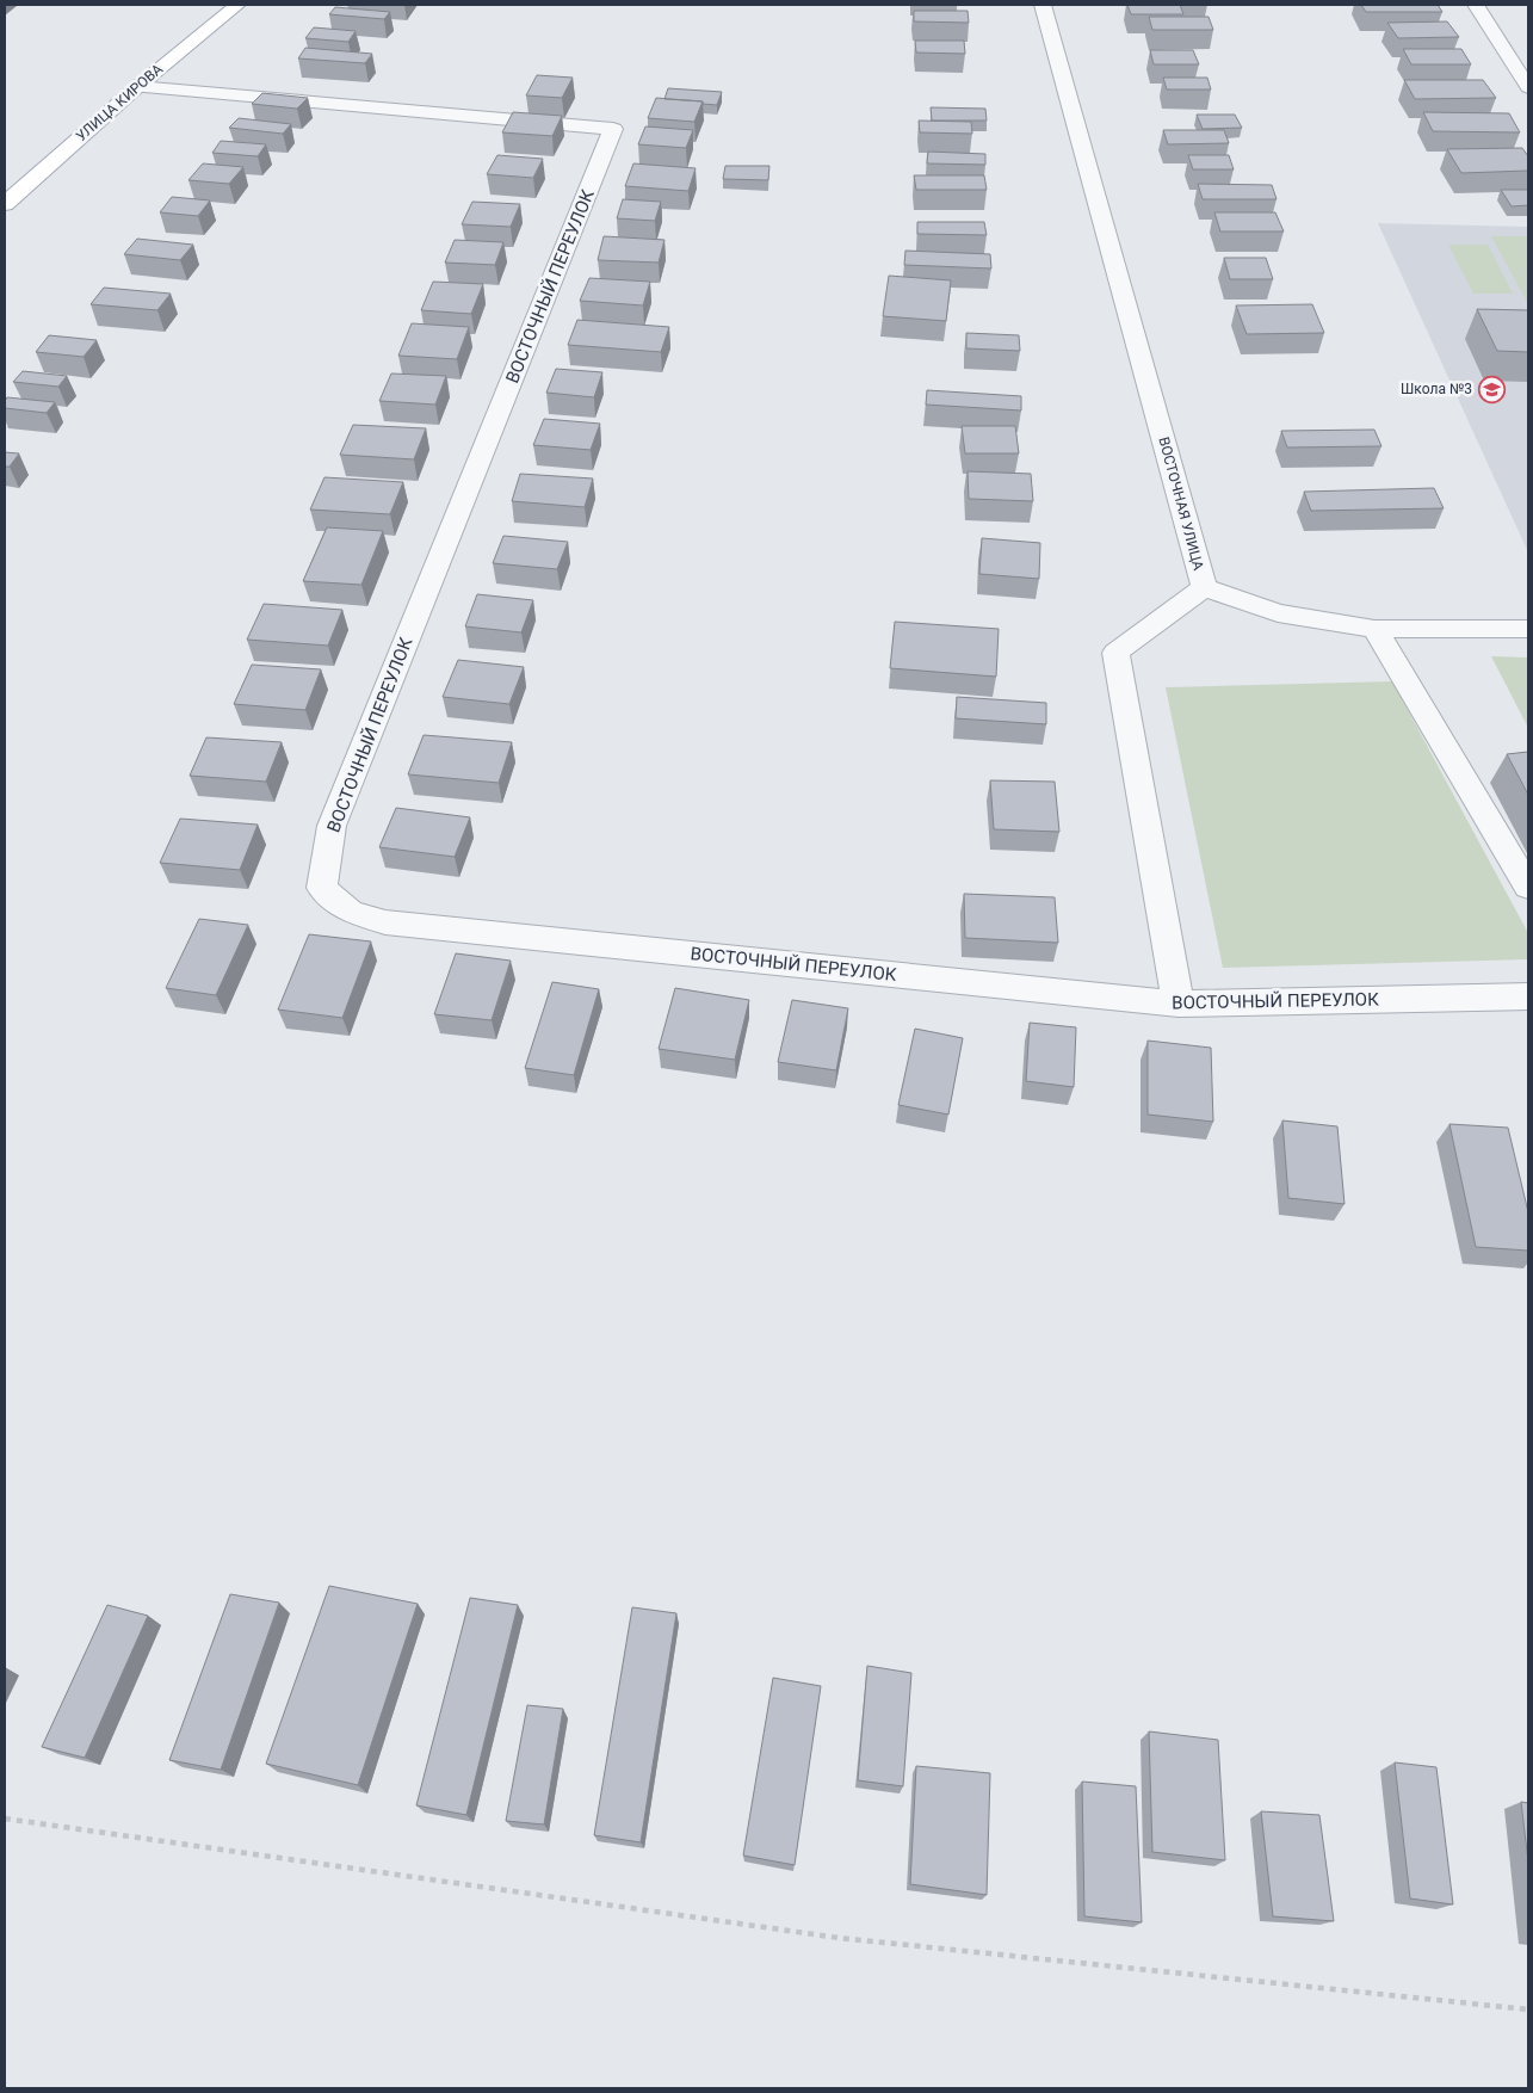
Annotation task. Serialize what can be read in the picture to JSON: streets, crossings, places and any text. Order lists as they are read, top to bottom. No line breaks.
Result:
{"streets":{"main road":["УЛИЦА КИРОВА"],"street":["ВОСТОЧНЫЙ ПЕРЕУЛОК","ВОСТОЧНАЯ УЛИЦА"]},"crossings":[["УЛИЦА КИРОВА","ВОСТОЧНЫЙ ПЕРЕУЛОК"],["ВОСТОЧНЫЙ ПЕРЕУЛОК","ВОСТОЧНАЯ УЛИЦА"]],"places":{"school or university":["Школа №3"]}}
